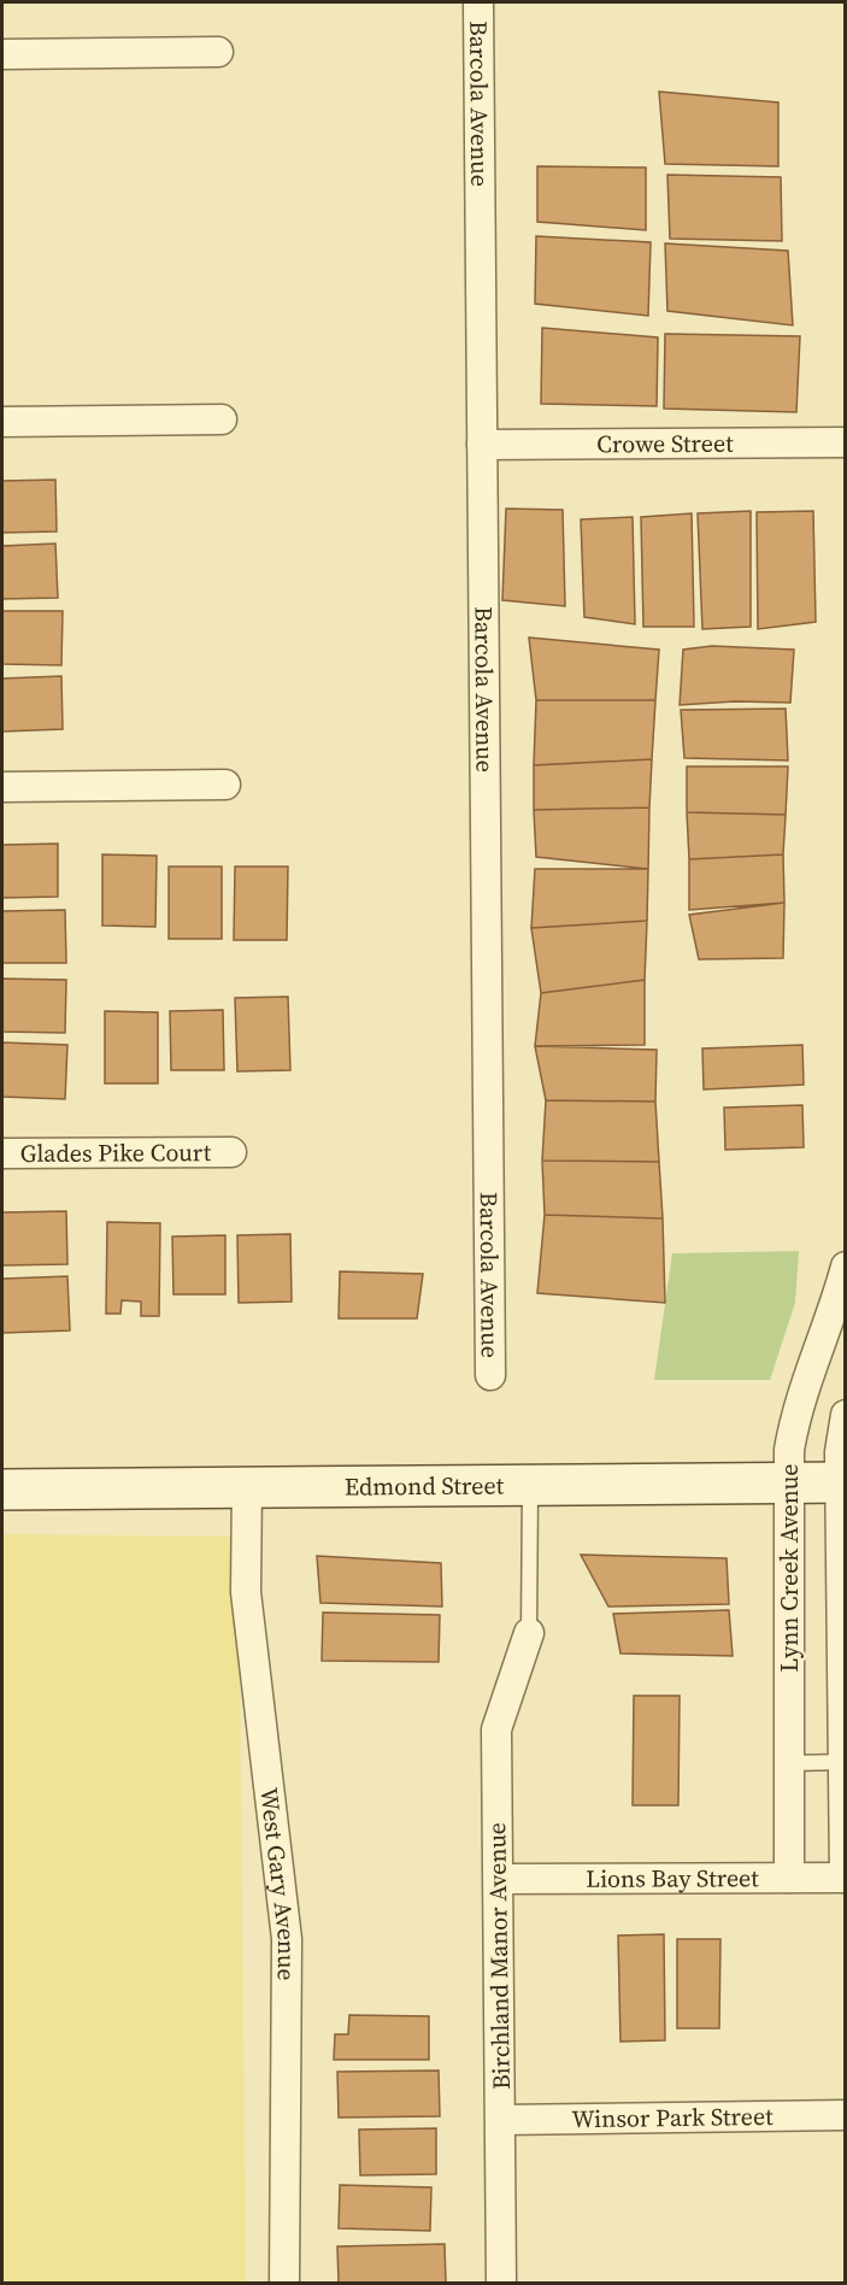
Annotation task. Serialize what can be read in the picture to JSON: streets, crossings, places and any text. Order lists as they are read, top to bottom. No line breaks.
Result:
{"streets":{"street":["Barcola Avenue","Crowe Street","Glades Pike Court","Edmond Street","Lynn Creek Avenue","Lions Bay Street","West Gary Avenue","Birchland Manor Avenue","Winsor Park Street"]},"crossings":[["Barcola Avenue","Crowe Street"],["Edmond Street","Lynn Creek Avenue"],["Edmond Street","West Gary Avenue"],["Lynn Creek Avenue","Lions Bay Street"],["Lions Bay Street","Birchland Manor Avenue"],["Birchland Manor Avenue","Winsor Park Street"]]}
